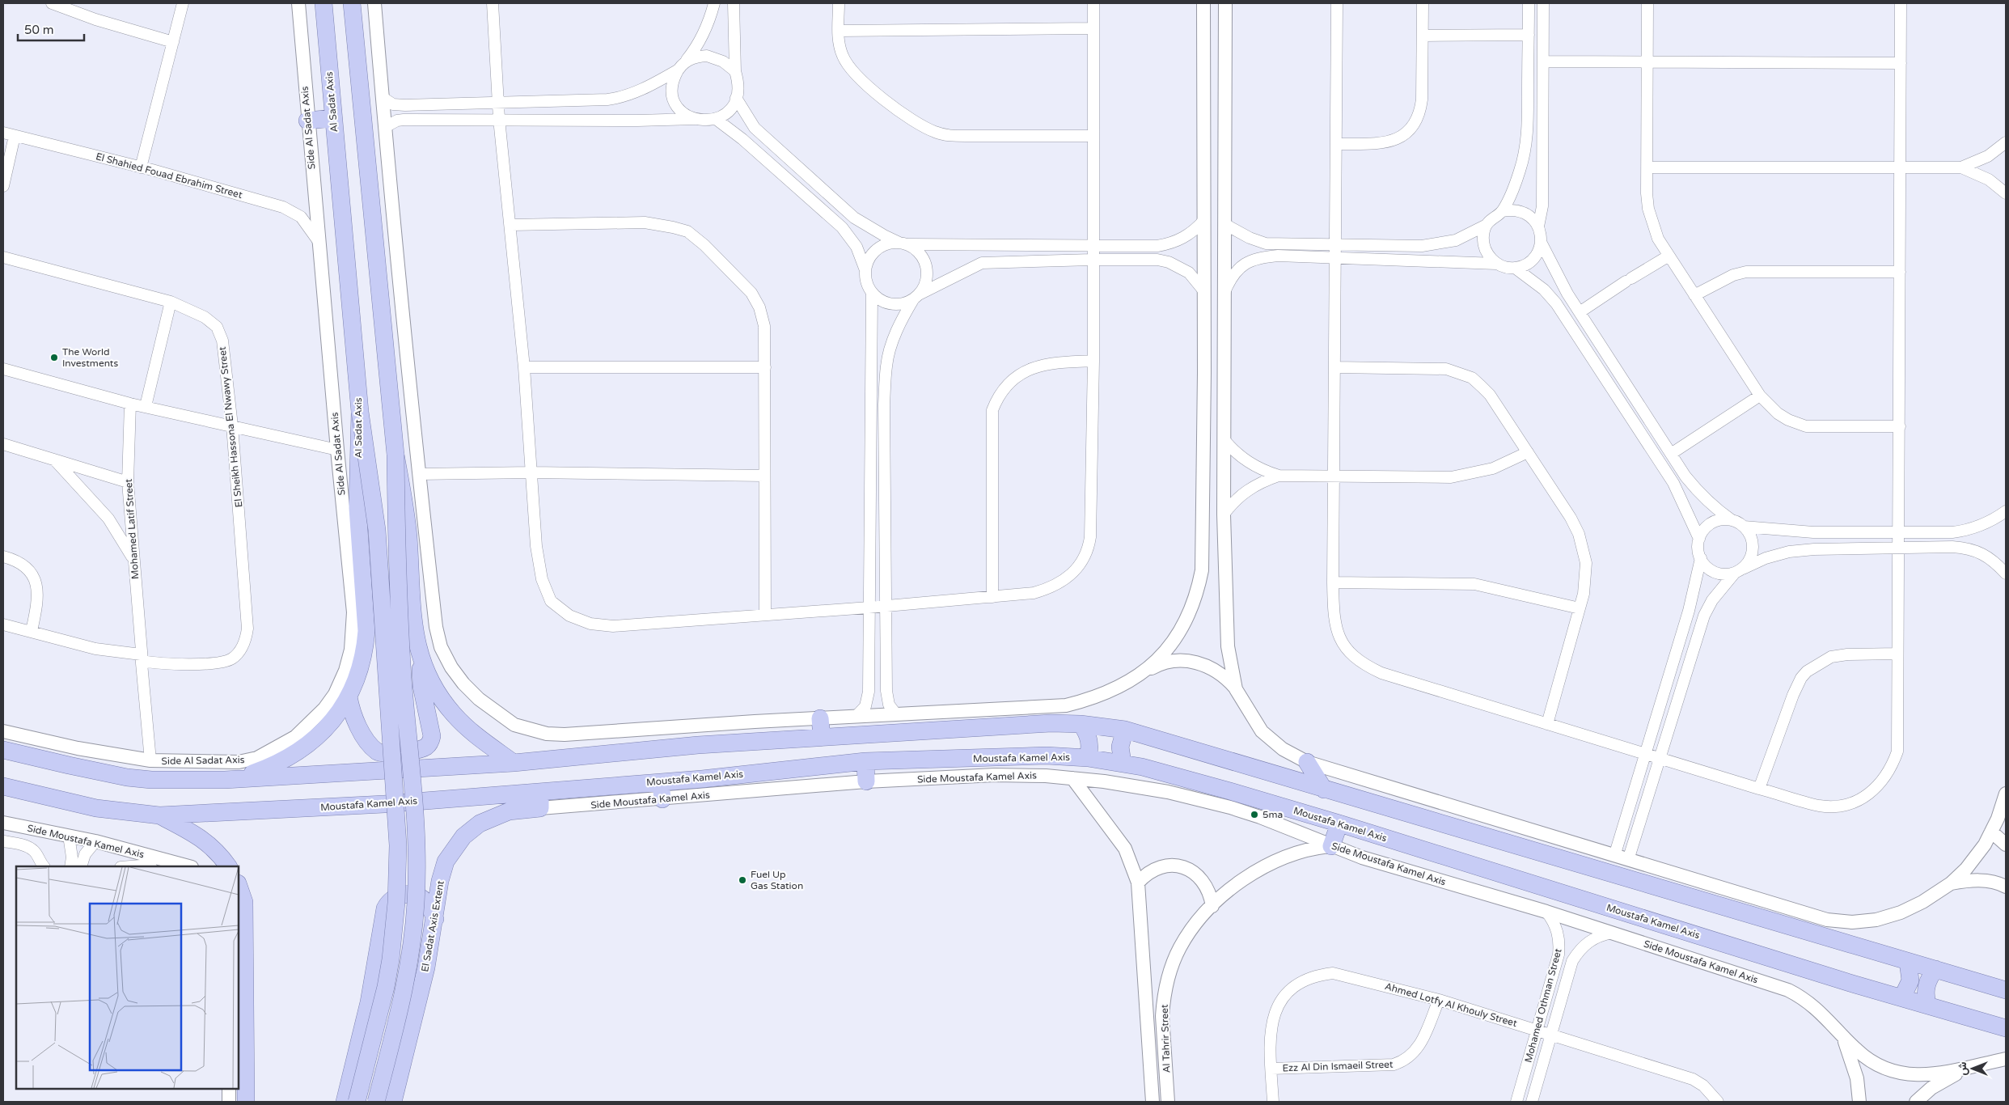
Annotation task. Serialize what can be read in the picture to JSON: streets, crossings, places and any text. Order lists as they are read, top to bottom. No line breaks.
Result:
{"streets":{"main road":["Al Sadat Axis","Moustafa Kamel Axis","El Sadat Axis Extent"],"street":["Side Al Sadat Axis","El Shahied Fouad Ebrahim Street","El Sheikh Hassona El Nwawy Street","Mohamed Latif Street","Side Moustafa Kamel Axis","Ahmed Lotfy Al Khouly Street","Mohamed Othman Street","Al Tahrir Street","Ezz Al Din Ismaeil Street"]},"crossings":[["Side Al Sadat Axis","El Shahied Fouad Ebrahim Street"],["Side Al Sadat Axis","Mohamed Latif Street"],["El Sheikh Hassona El Nwawy Street","Mohamed Latif Street"],["Moustafa Kamel Axis","Side Moustafa Kamel Axis"],["Moustafa Kamel Axis","El Sadat Axis Extent"],["Side Moustafa Kamel Axis","El Sadat Axis Extent"],["Side Moustafa Kamel Axis","Mohamed Othman Street"],["Side Moustafa Kamel Axis","Al Tahrir Street"],["Ahmed Lotfy Al Khouly Street","Mohamed Othman Street"],["Ahmed Lotfy Al Khouly Street","Ezz Al Din Ismaeil Street"]],"places":["The World Investments","5ma","Fuel Up Gas Station"],"scale_bar":"50 m","north":"left"}
